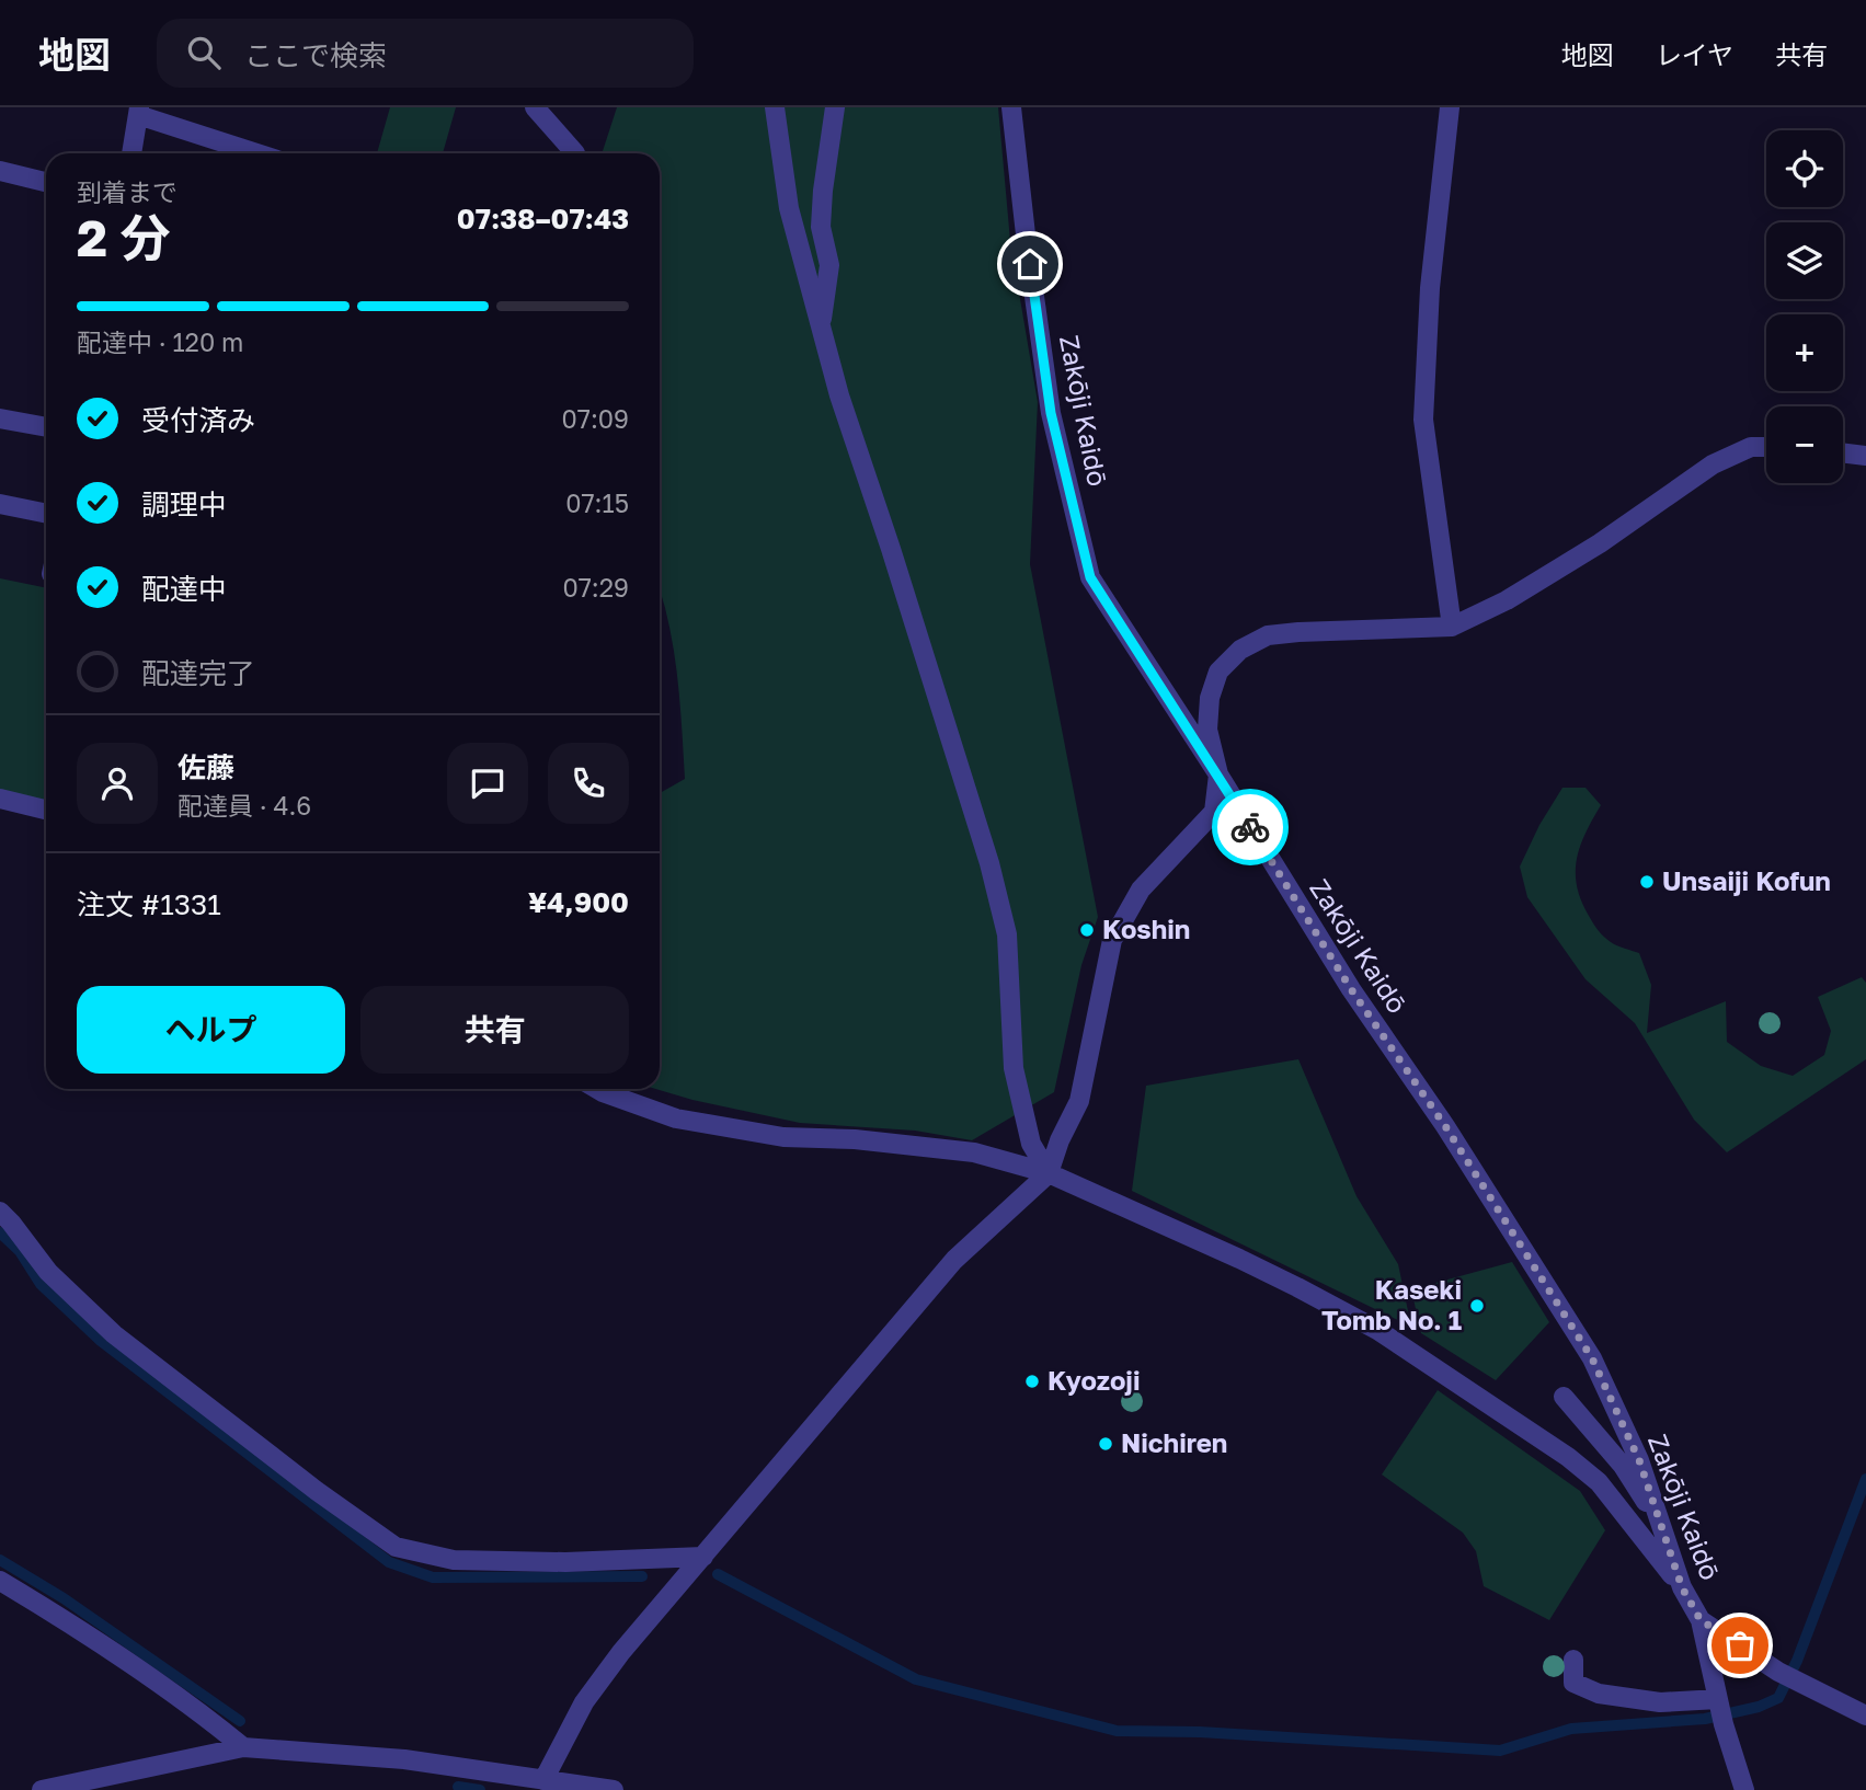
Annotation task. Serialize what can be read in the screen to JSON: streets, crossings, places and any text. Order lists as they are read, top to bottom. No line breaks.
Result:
{"streets":{"street":["Zakōji Kaidō"]},"places":["Unsaiji Kofun","Koshin","Kaseki Tomb No. 1","Kyozoji","Nichiren"],"page":{"header":"地図","search":"ここで検索","nav":["地図","レイヤ","共有"],"map_buttons":["+","−"],"heading":["2 分","到着まで","07:38–07:43"],"panel":["佐藤","配達員 · 4.6","注文 #1331","¥4,900"],"bar":"配達中 · 120 m","list":[["受付済み","07:09"],["調理中","07:15"],["配達中","07:29"],"配達完了"],"buttons":["ヘルプ","共有"]}}
